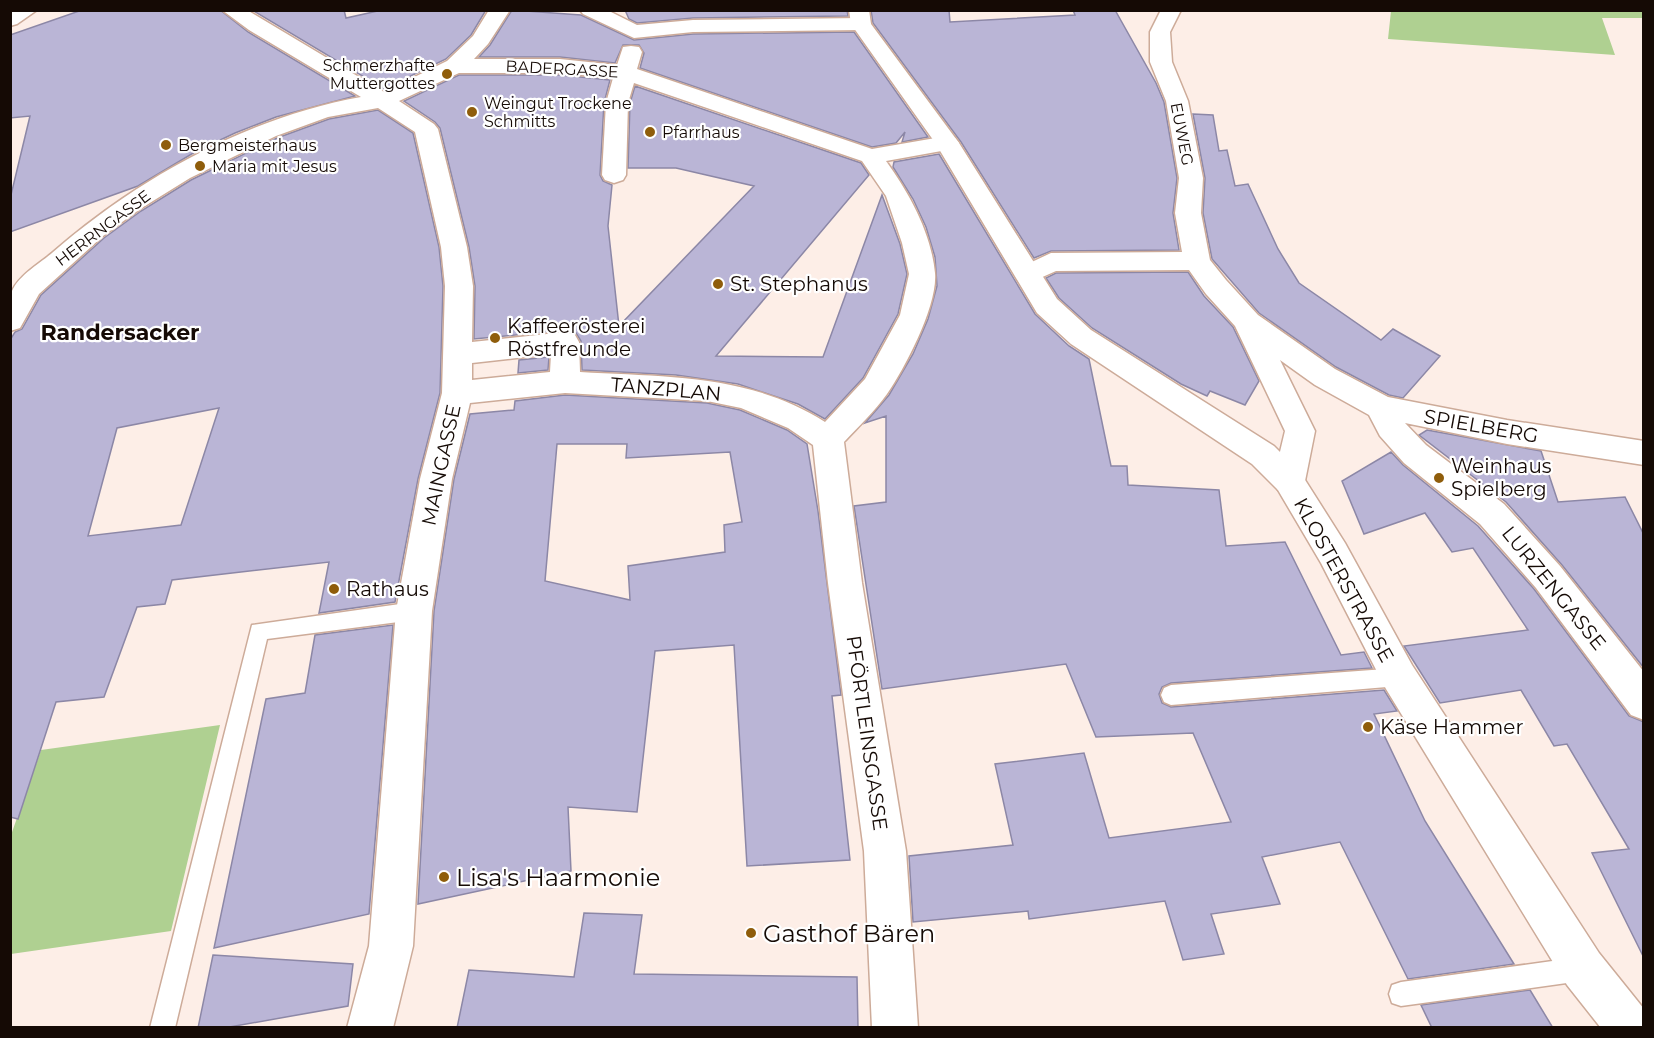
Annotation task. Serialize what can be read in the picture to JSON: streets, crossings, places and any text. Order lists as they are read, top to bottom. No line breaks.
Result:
{"streets":{"street":["BADERGASSE","EUWEG","HERRNGASSE","TANZPLAN","SPIELBERG","MAINGASSE","KLOSTERSTRASSE","LURZENGASSE","PFÖRTLEINSGASSE"]},"crossings":[["BADERGASSE","HERRNGASSE"],["HERRNGASSE","MAINGASSE"],["TANZPLAN","MAINGASSE"],["TANZPLAN","PFÖRTLEINSGASSE"],["SPIELBERG","LURZENGASSE"]],"districts":["Randersacker"],"places":["Schmerzhafte Muttergottes","Weingut Trockene Schmitts","Pfarrhaus","Bergmeisterhaus","Maria mit Jesus","St. Stephanus","Kaffeerösterei Röstfreunde","Weinhaus Spielberg","Rathaus","Käse Hammer","Lisa's Haarmonie","Gasthof Bären"]}
